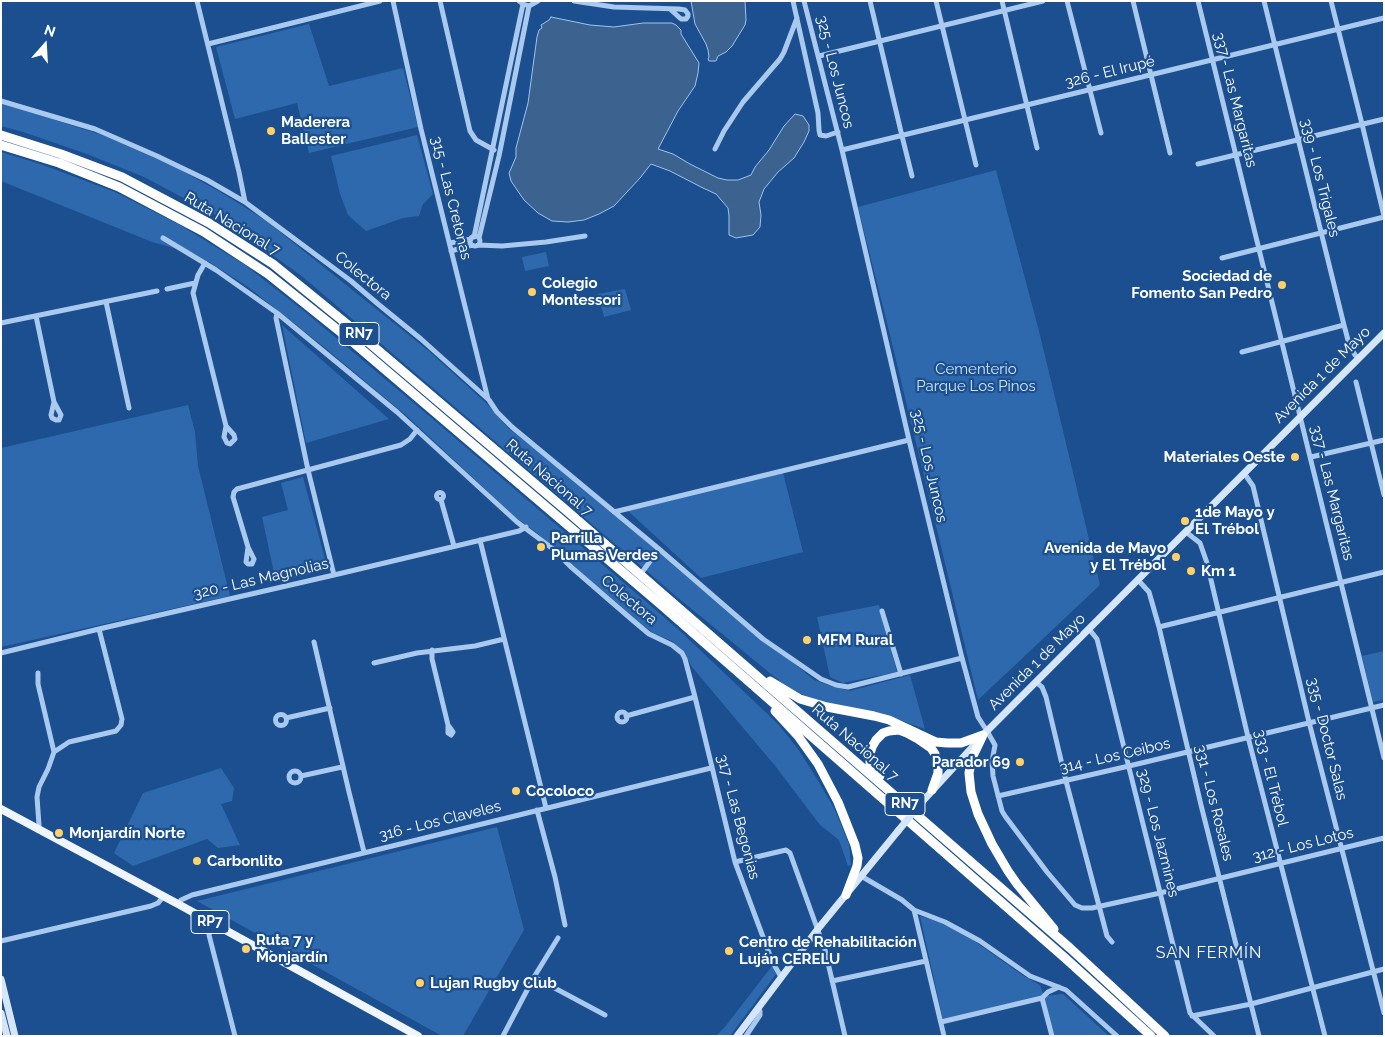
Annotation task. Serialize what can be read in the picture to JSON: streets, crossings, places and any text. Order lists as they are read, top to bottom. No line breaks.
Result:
{"streets":{"highway":["Ruta Nacional 7","RN7"],"main road":["Avenida 1 de Mayo","RP7"],"street":["325 - Los Juncos","326 - El Irupé","337 - Las Margaritas","339 - Los Trigales","315 - Las Cretonas","Colectora","320 - Las Magnolias","335 - Doctor Salas","314 - Los Ceibos","333 - El Trébol","331 - Los Rosales","317 - Las Begonias","316 - Los Claveles","329 - Los Jazmines","312 - Los Lotos"]},"crossings":[["325 - Los Juncos","326 - El Irupé"],["325 - Los Juncos","Avenida 1 de Mayo"],["325 - Los Juncos","314 - Los Ceibos"],["325 - Los Juncos","312 - Los Lotos"],["326 - El Irupé","337 - Las Margaritas"],["326 - El Irupé","339 - Los Trigales"],["337 - Las Margaritas","Avenida 1 de Mayo"],["337 - Las Margaritas","314 - Los Ceibos"],["339 - Los Trigales","Avenida 1 de Mayo"],["315 - Las Cretonas","Colectora"],["Ruta Nacional 7","Colectora"],["Colectora","320 - Las Magnolias"],["Colectora","317 - Las Begonias"],["Avenida 1 de Mayo","335 - Doctor Salas"],["Avenida 1 de Mayo","333 - El Trébol"],["Avenida 1 de Mayo","331 - Los Rosales"],["Avenida 1 de Mayo","317 - Las Begonias"],["Avenida 1 de Mayo","329 - Los Jazmines"],["335 - Doctor Salas","314 - Los Ceibos"],["335 - Doctor Salas","312 - Los Lotos"],["314 - Los Ceibos","333 - El Trébol"],["314 - Los Ceibos","331 - Los Rosales"],["314 - Los Ceibos","329 - Los Jazmines"],["333 - El Trébol","312 - Los Lotos"],["331 - Los Rosales","312 - Los Lotos"],["317 - Las Begonias","316 - Los Claveles"],["316 - Los Claveles","RP7"],["329 - Los Jazmines","312 - Los Lotos"]],"districts":["SAN FERMÍN"],"parks":["Cementerio Parque Los Pinos"],"places":["Maderera Ballester","Sociedad de Fomento San Pedro","Colegio Montessori","Materiales Oeste","1de Mayo y El Trébol","Parrilla Plumas Verdes","Avenida de Mayo y El Trébol","Km 1","MFM Rural","Parador 69","Cocoloco","Monjardín Norte","Carbonlito","Ruta 7 y Monjardín","Centro de Rehabilitación Luján CERELU","Lujan Rugby Club"],"north":"top"}
